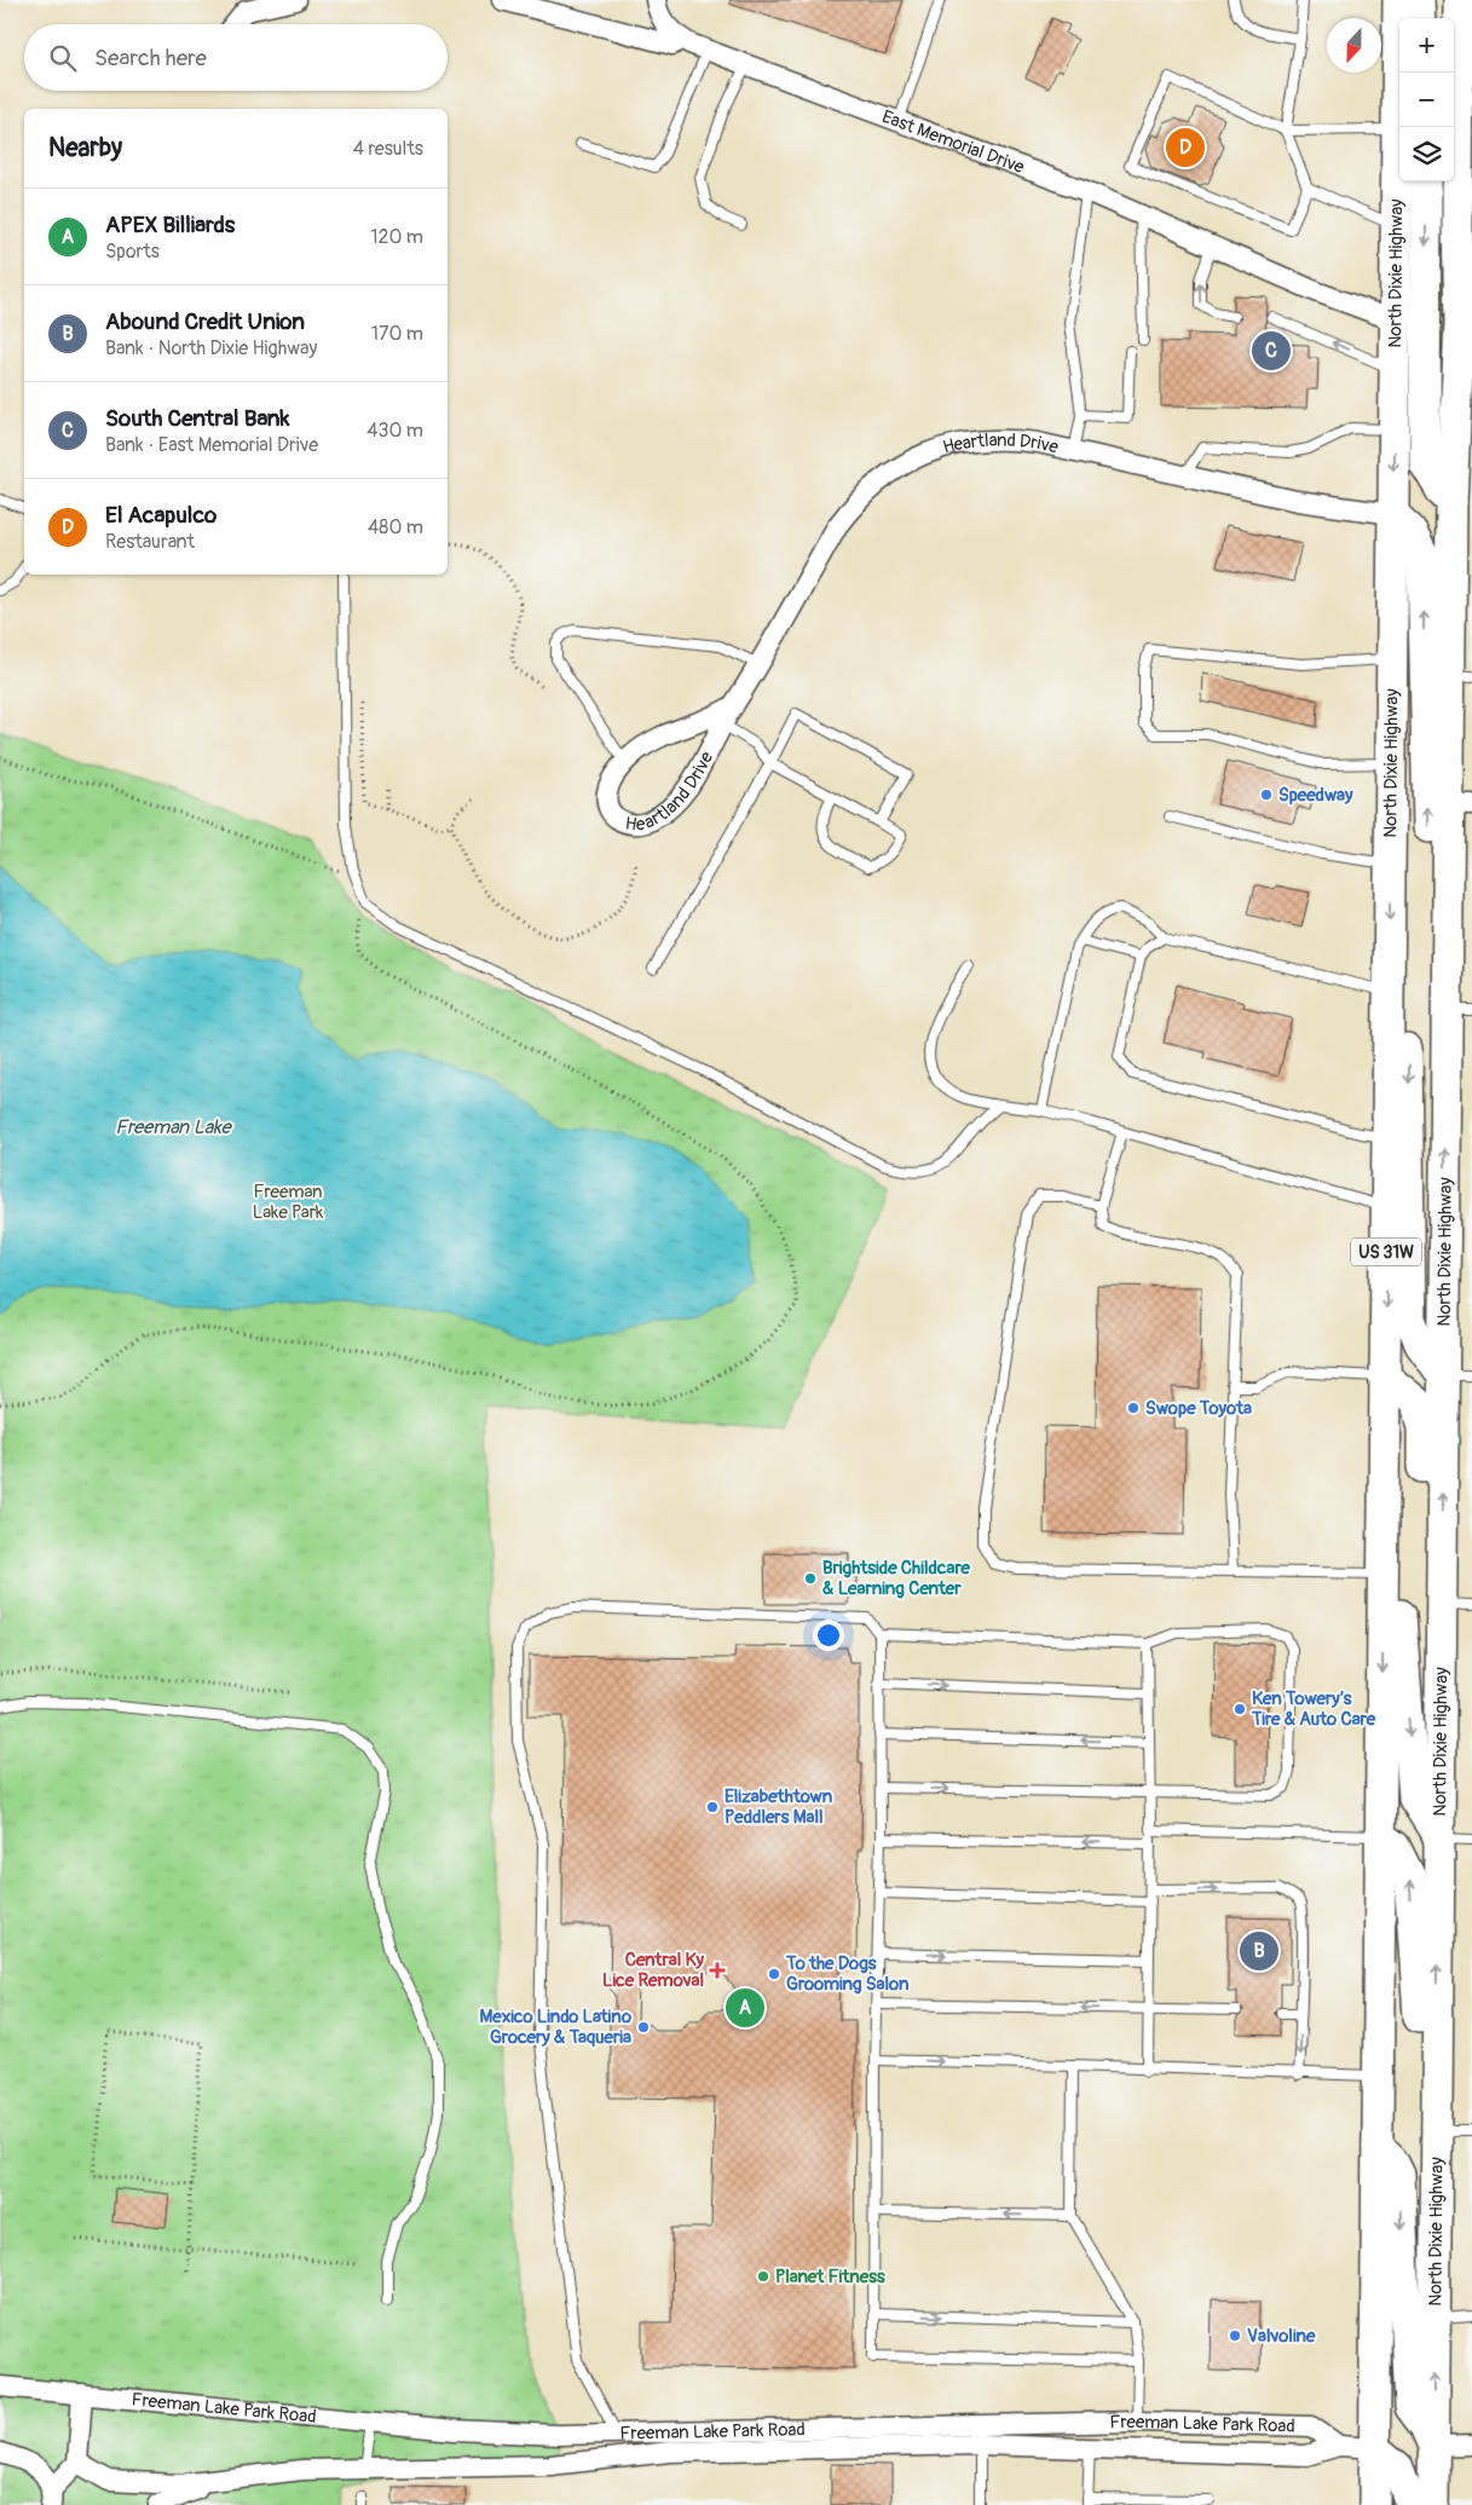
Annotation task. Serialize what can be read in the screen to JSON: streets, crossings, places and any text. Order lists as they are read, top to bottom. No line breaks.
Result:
{"streets":{"main road":["North Dixie Highway","US 31W"],"street":["East Memorial Drive","Heartland Drive","Freeman Lake Park Road"]},"crossings":[["East Memorial Drive","North Dixie Highway"],["North Dixie Highway","Heartland Drive"],["North Dixie Highway","Freeman Lake Park Road"]],"water":["Freeman Lake"],"parks":["Freeman Lake Park"],"places":{"other":["Speedway","Swope Toyota","Brightside Childcare & Learning Center","Ken Towery’s Tire & Auto Care","Elizabethtown Peddlers Mall","To the Dogs Grooming Salon","Mexico Lindo Latino Grocery & Taqueria","Planet Fitness","Valvoline"],"health":["Central Ky Lice Removal"]},"north":"bottom","page":{"map_buttons":["+","−"],"search":"Search here","heading":["Nearby","4 results"],"pins":["D","C","B","A"],"list":[{"mark":"A","name":"APEX Billiards","note":"Sports","value":"120 m"},{"mark":"B","name":"Abound Credit Union","note":"Bank · North Dixie Highway","value":"170 m"},{"mark":"C","name":"South Central Bank","note":"Bank · East Memorial Drive","value":"430 m"},{"mark":"D","name":"El Acapulco","note":"Restaurant","value":"480 m"}]}}
